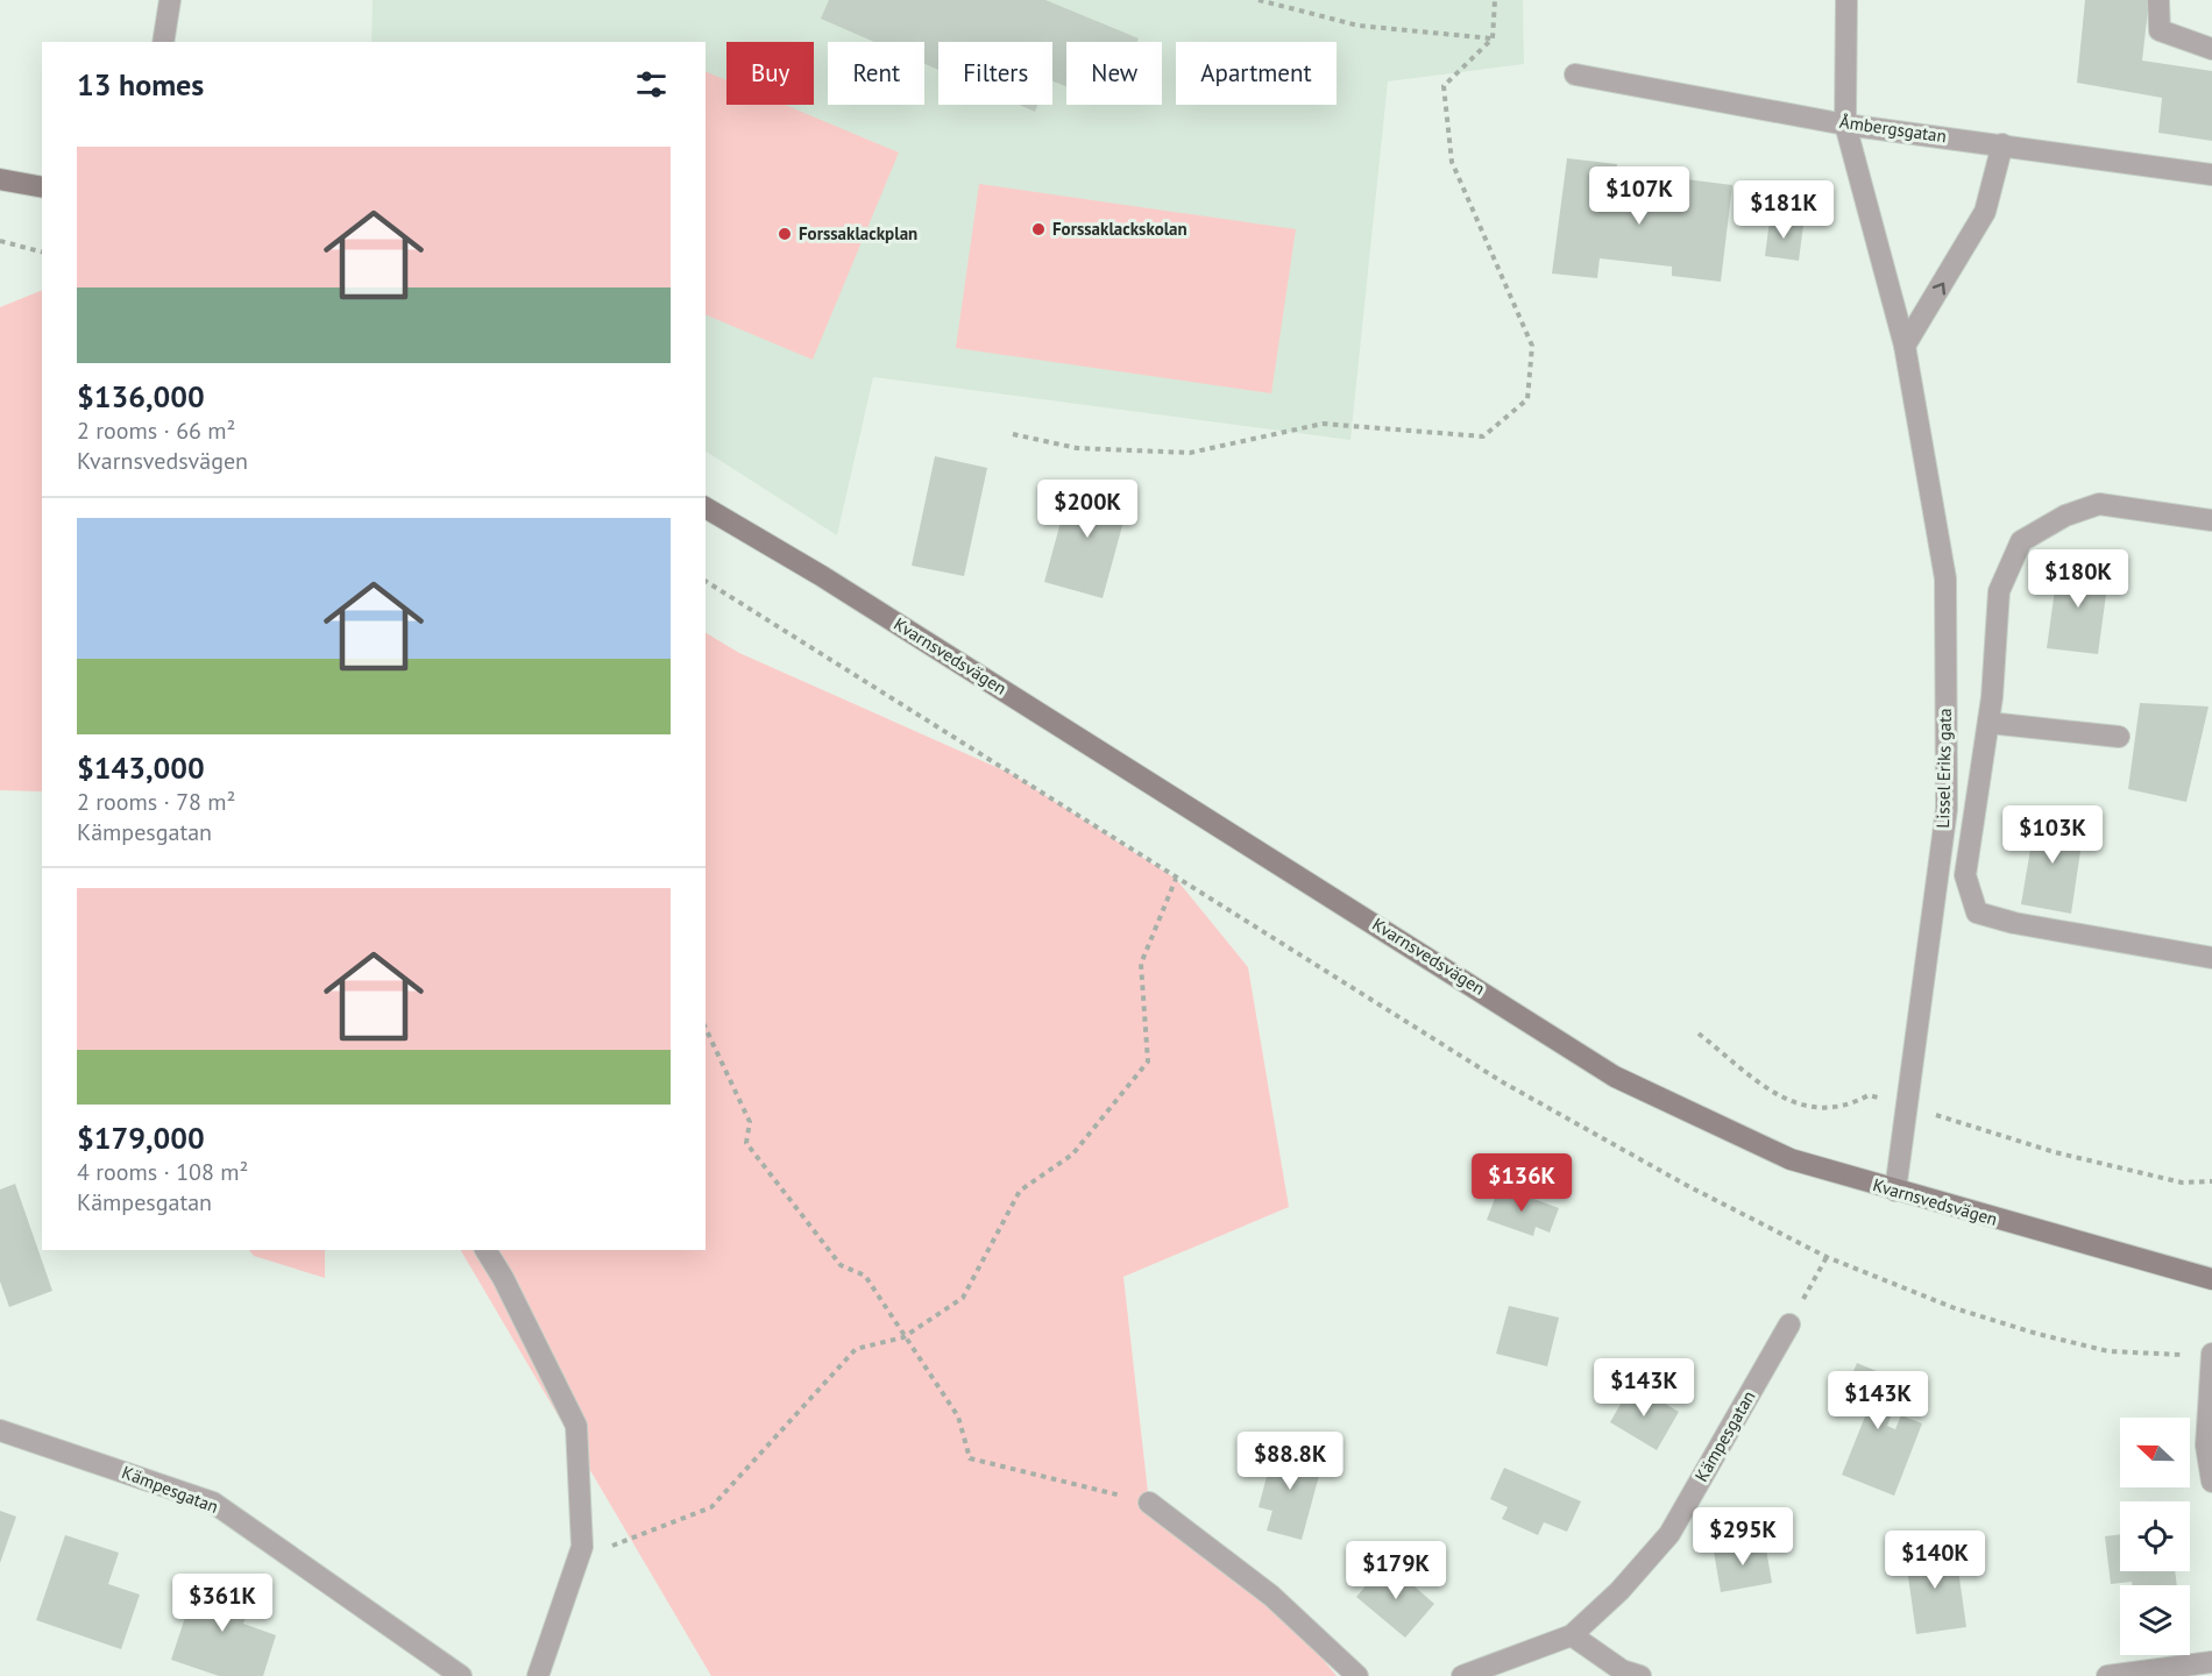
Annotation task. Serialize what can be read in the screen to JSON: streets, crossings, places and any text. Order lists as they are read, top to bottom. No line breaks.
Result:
{"streets":{"street":["Åmbergsgatan","Kvarnsvedsvägen","Lissel Eriks gata","Kämpesgatan"]},"crossings":[["Åmbergsgatan","Lissel Eriks gata"],["Kvarnsvedsvägen","Lissel Eriks gata"]],"places":["Forssaklackskolan","Forssaklackplan"],"north":"left","page":{"chip":["Buy","Rent","Filters","New","Apartment"],"heading":"13 homes","list":[{"name":"$136,000","note":"2 rooms · 66 m² · Kvarnsvedsvägen"},{"name":"$143,000","note":"2 rooms · 78 m² · Kämpesgatan"},{"name":"$179,000","note":"4 rooms · 108 m² · Kämpesgatan"}],"price":["$107K","$181K","$200K","$180K","$103K","$136K","$143K","$143K","$88.8K","$295K","$140K","$179K","$361K"]}}
